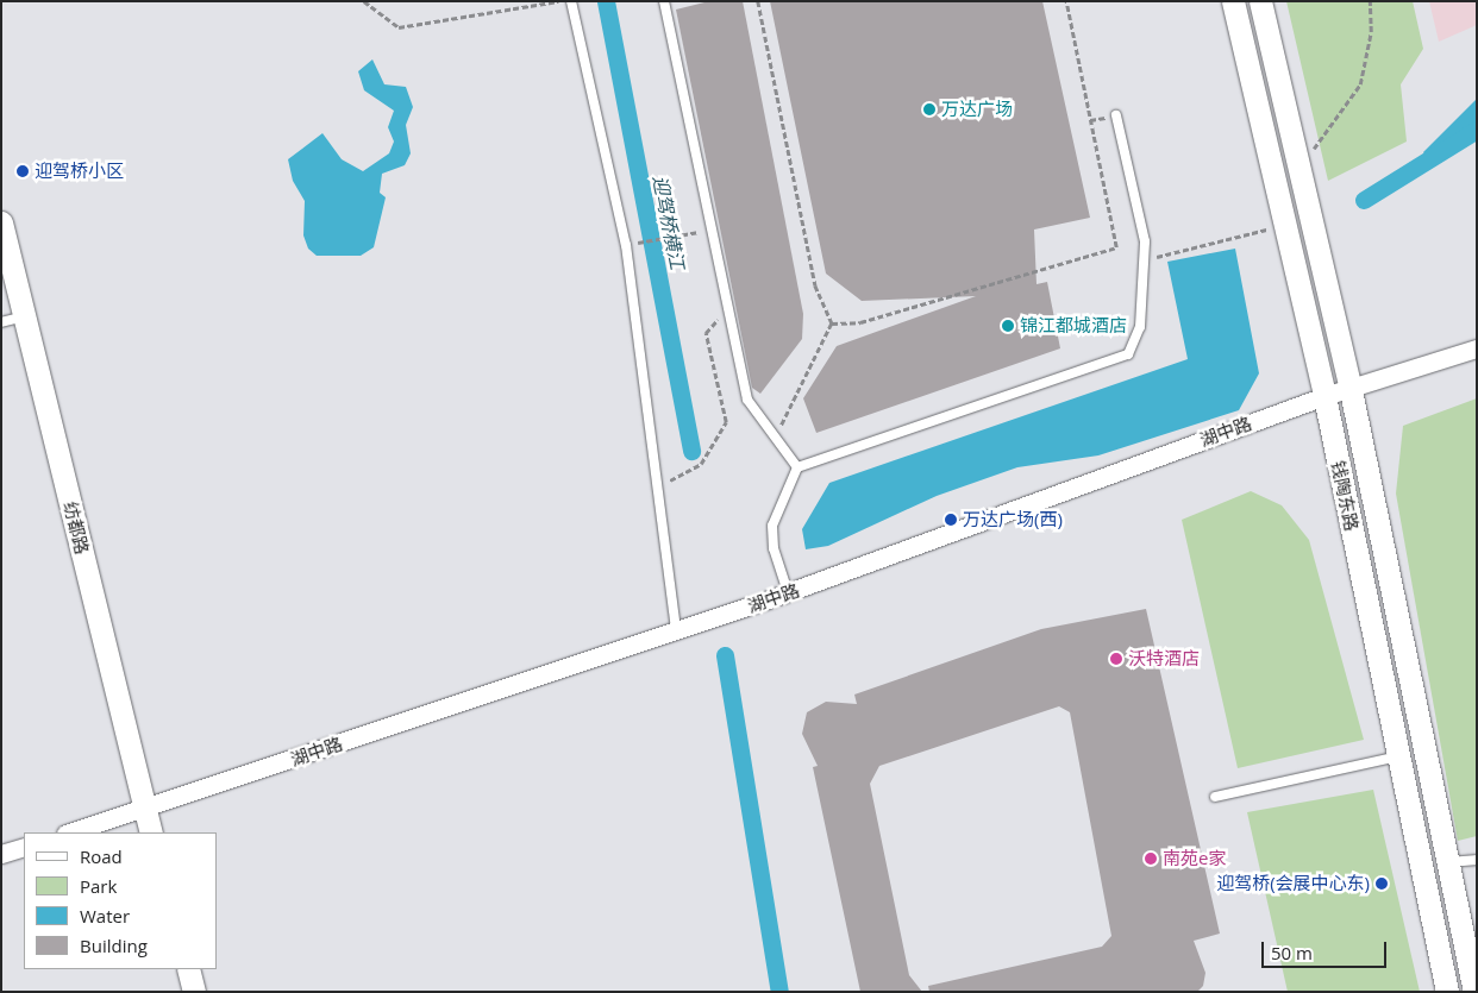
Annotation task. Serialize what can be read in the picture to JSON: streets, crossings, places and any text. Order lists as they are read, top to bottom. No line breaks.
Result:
{"streets":{"street":["湖中路","钱陶东路","纺都路"]},"crossings":[["湖中路","钱陶东路"],["湖中路","纺都路"]],"water":["迎驾桥横江"],"places":["万达广场","迎驾桥小区","锦江都城酒店","万达广场(西)","沃特酒店","南苑e家","迎驾桥(会展中心东)"],"legend":["Road","Park","Water","Building"],"scale_bar":"50 m"}
